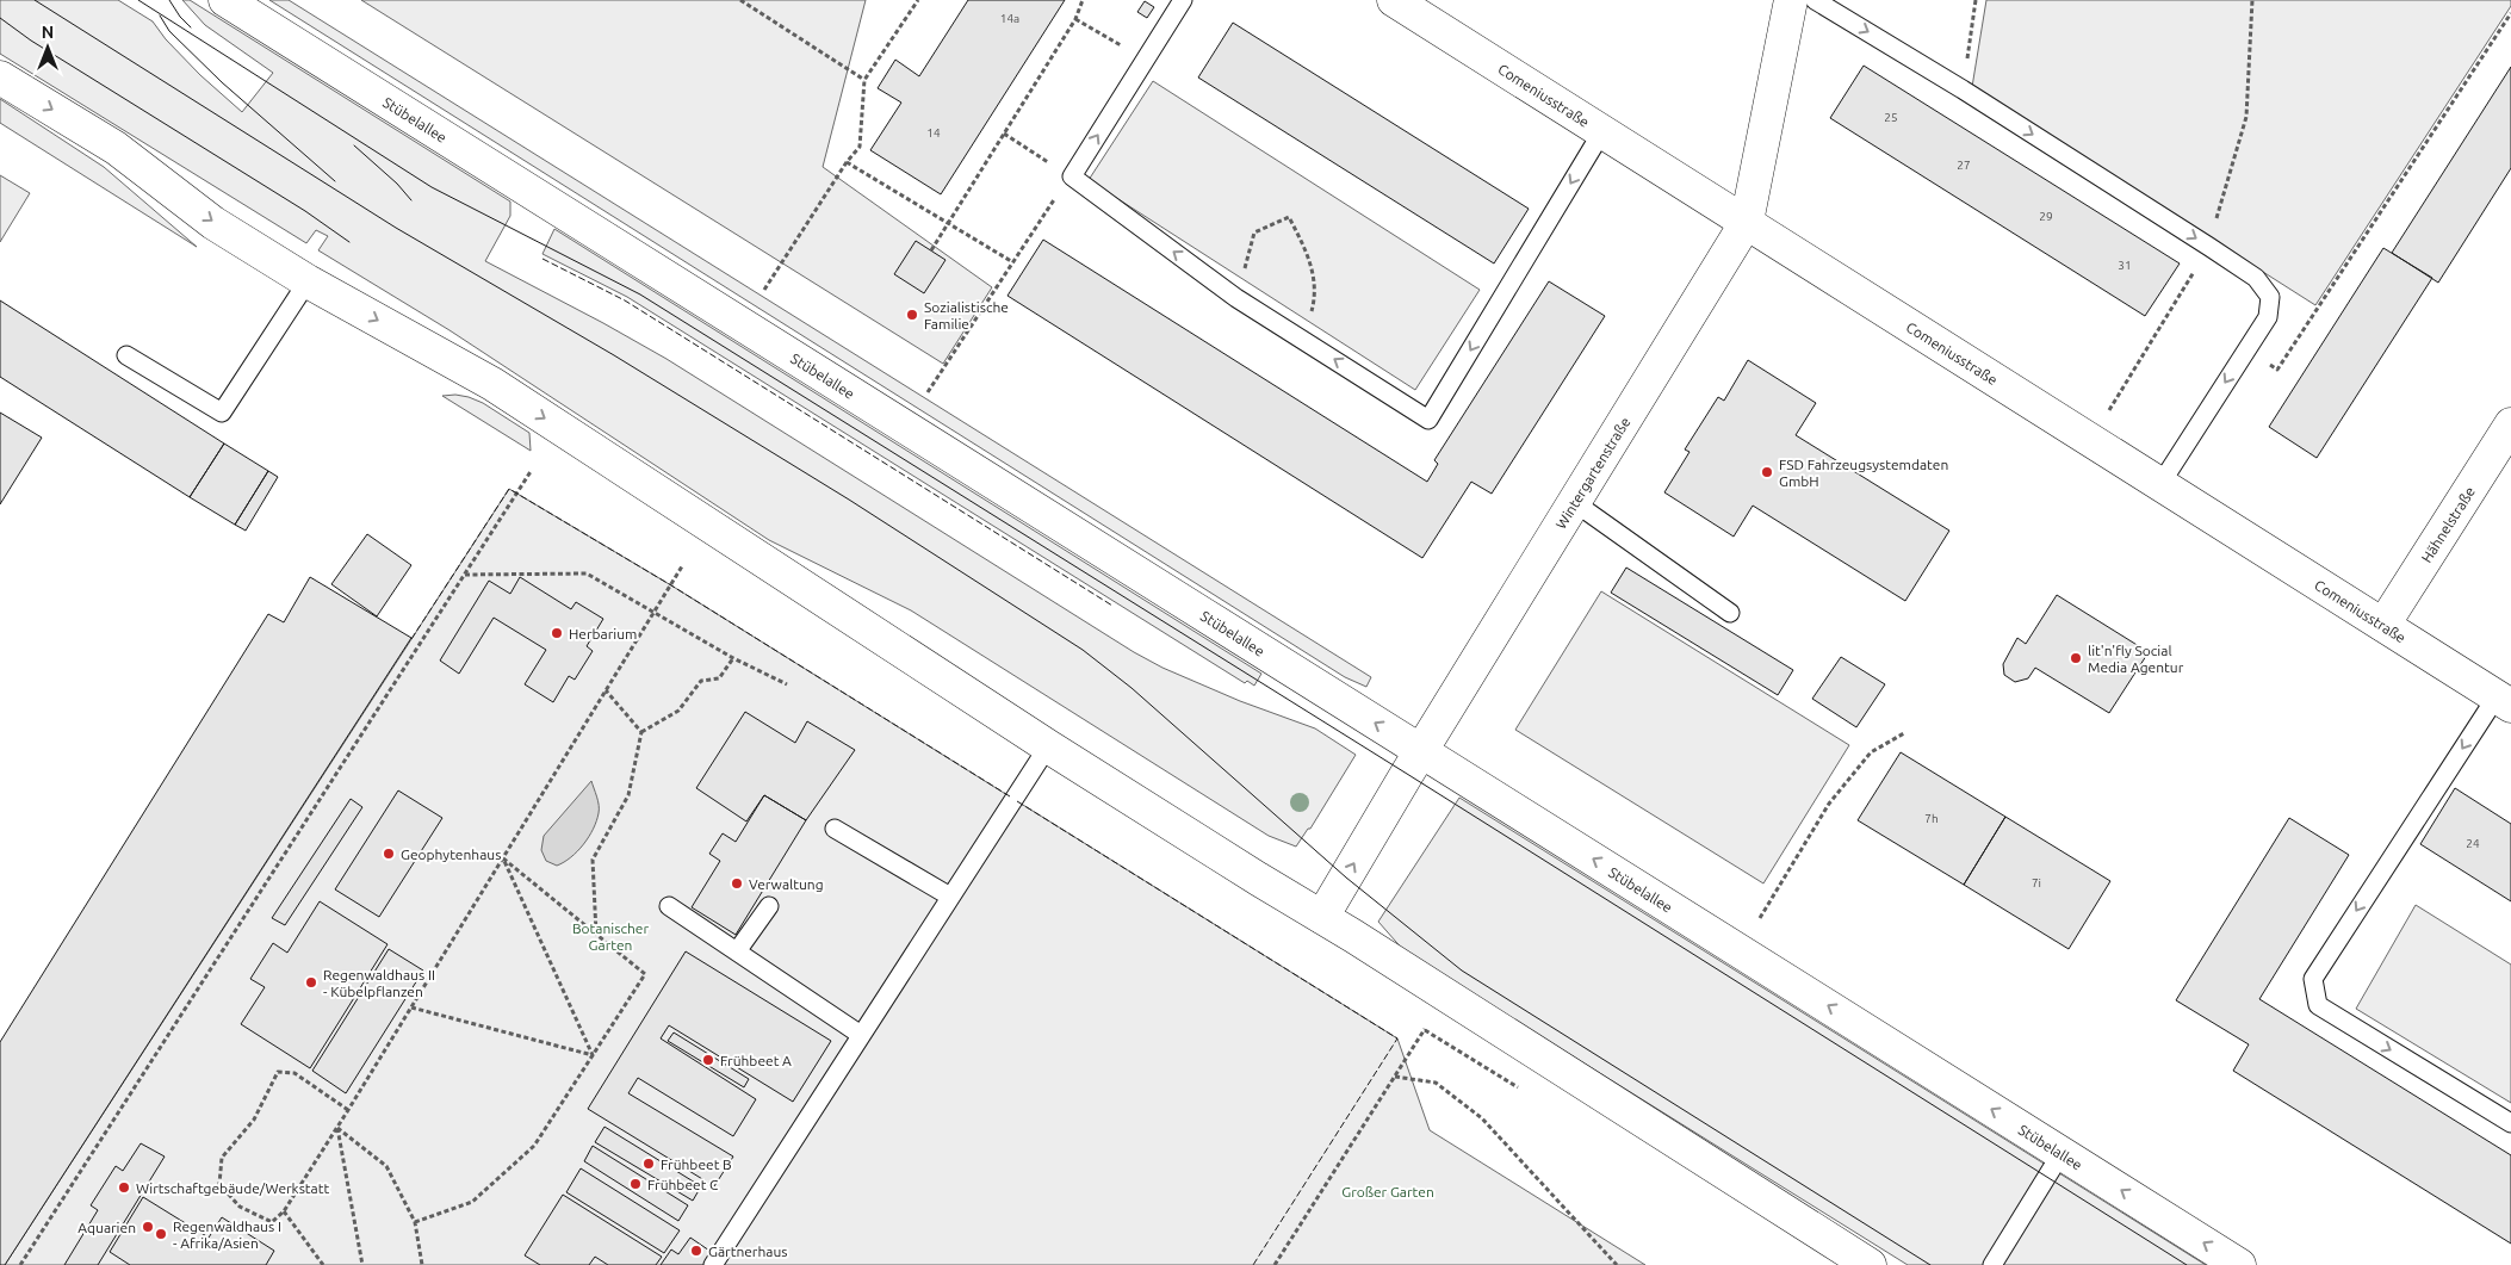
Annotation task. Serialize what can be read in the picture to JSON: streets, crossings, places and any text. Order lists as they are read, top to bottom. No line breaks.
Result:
{"streets":{"main road":["Comeniusstraße","Stübelallee","Wintergartenstraße","Hähnelstraße"]},"crossings":[["Comeniusstraße","Wintergartenstraße"],["Comeniusstraße","Hähnelstraße"],["Stübelallee","Wintergartenstraße"]],"parks":["Botanischer Garten","Großer Garten"],"places":["Sozialistische Familie","FSD Fahrzeugsystemdaten GmbH","Herbarium","lit'n'fly Social Media Agentur","Geophytenhaus","Verwaltung","Regenwaldhaus II - Kübelpflanzen","Frühbeet A","Frühbeet B","Frühbeet C","Wirtschaftgebäude/Werkstatt","Aquarien","Regenwaldhaus I - Afrika/Asien","Gärtnerhaus"],"house_numbers":["14a","25","14","27","29","31","7h","24","7i"],"north":"top"}
